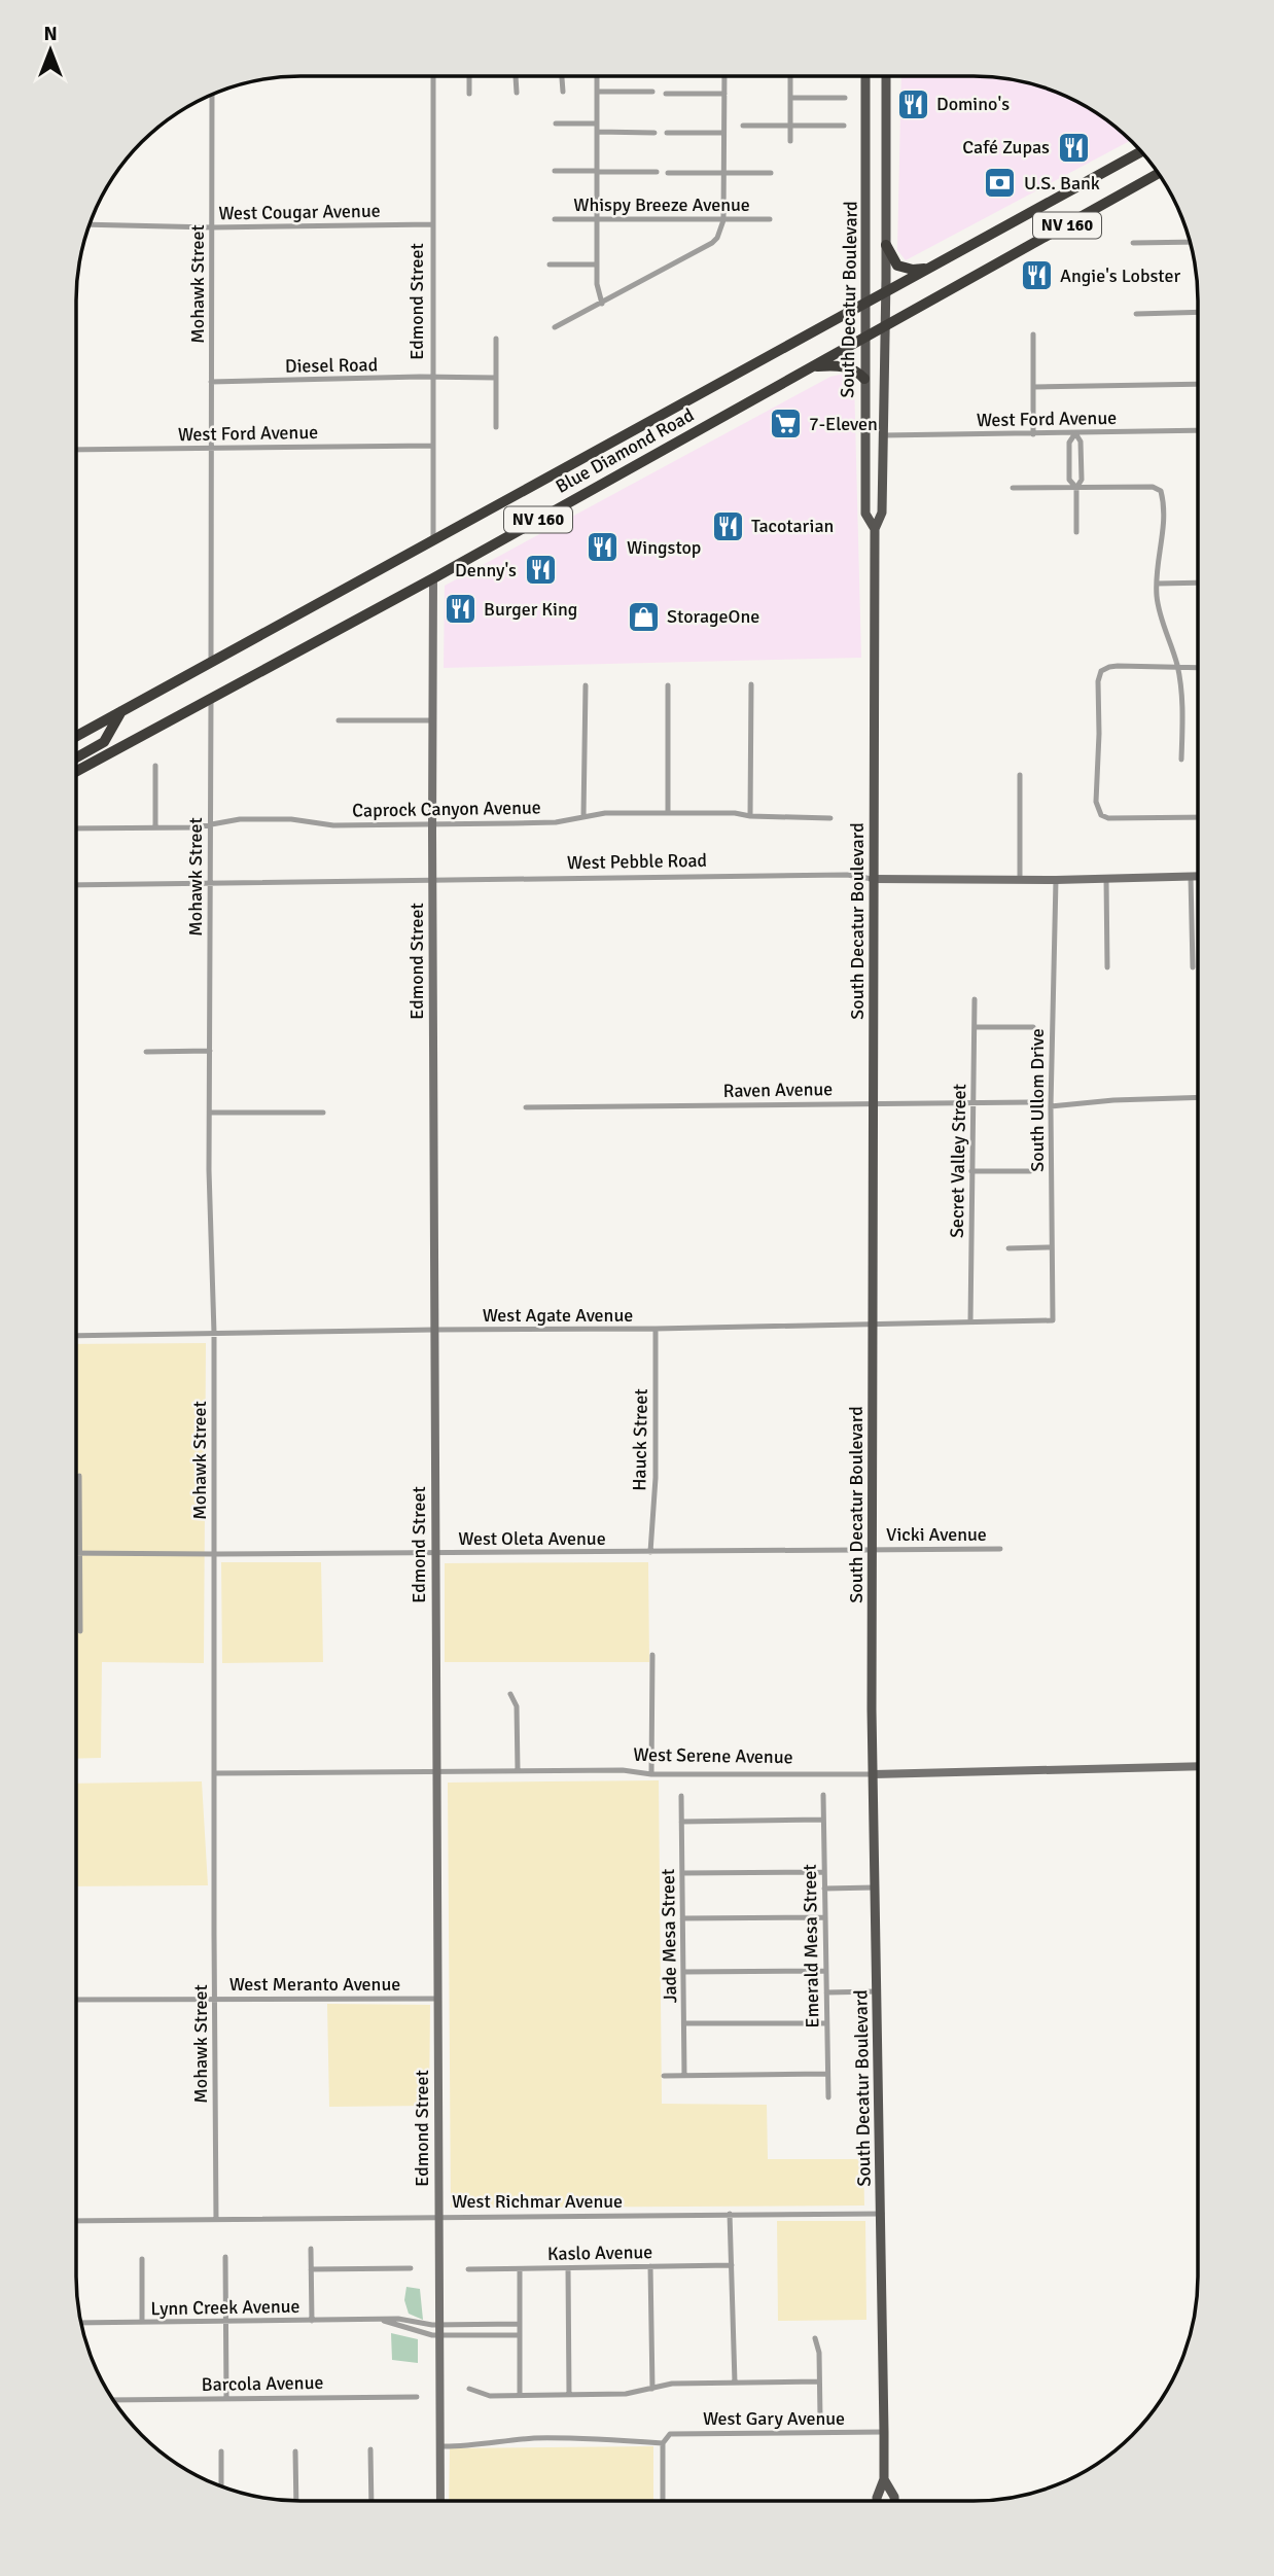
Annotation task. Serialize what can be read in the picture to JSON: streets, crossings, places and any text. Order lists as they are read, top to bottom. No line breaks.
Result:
{"streets":{"highway":["NV 160","Blue Diamond Road"],"main road":["South Decatur Boulevard"],"street":["Whispy Breeze Avenue","West Cougar Avenue","Mohawk Street","Edmond Street","Diesel Road","West Ford Avenue","Caprock Canyon Avenue","West Pebble Road","Raven Avenue","South Ullom Drive","Secret Valley Street","West Agate Avenue","Hauck Street","Vicki Avenue","West Oleta Avenue","West Serene Avenue","Jade Mesa Street","Emerald Mesa Street","West Meranto Avenue","West Richmar Avenue","Kaslo Avenue","Lynn Creek Avenue","Barcola Avenue","West Gary Avenue"]},"crossings":[["West Cougar Avenue","Mohawk Street"],["West Cougar Avenue","Edmond Street"],["Mohawk Street","Diesel Road"],["Mohawk Street","West Ford Avenue"],["Mohawk Street","Blue Diamond Road"],["Mohawk Street","Caprock Canyon Avenue"],["Mohawk Street","West Pebble Road"],["Mohawk Street","West Agate Avenue"],["Mohawk Street","West Oleta Avenue"],["Mohawk Street","West Serene Avenue"],["Mohawk Street","West Meranto Avenue"],["Mohawk Street","West Richmar Avenue"],["South Decatur Boulevard","West Ford Avenue"],["South Decatur Boulevard","Blue Diamond Road"],["South Decatur Boulevard","West Pebble Road"],["South Decatur Boulevard","Raven Avenue"],["South Decatur Boulevard","West Agate Avenue"],["South Decatur Boulevard","Vicki Avenue"],["South Decatur Boulevard","West Oleta Avenue"],["South Decatur Boulevard","West Serene Avenue"],["South Decatur Boulevard","West Richmar Avenue"],["South Decatur Boulevard","West Gary Avenue"],["Edmond Street","Diesel Road"],["Edmond Street","West Ford Avenue"],["Edmond Street","Blue Diamond Road"],["Edmond Street","Caprock Canyon Avenue"],["Edmond Street","West Pebble Road"],["Edmond Street","West Agate Avenue"],["Edmond Street","West Oleta Avenue"],["Edmond Street","West Serene Avenue"],["Edmond Street","West Meranto Avenue"],["Edmond Street","West Richmar Avenue"],["Edmond Street","Lynn Creek Avenue"],["Edmond Street","West Gary Avenue"],["West Pebble Road","South Ullom Drive"],["Raven Avenue","Secret Valley Street"],["South Ullom Drive","West Agate Avenue"],["Secret Valley Street","West Agate Avenue"],["West Agate Avenue","Hauck Street"],["Hauck Street","West Oleta Avenue"],["Vicki Avenue","West Oleta Avenue"]],"places":{"restaurant":["Domino's","Café Zupas","Angie's Lobster","Tacotarian","Wingstop","Denny's","Burger King"],"bank":["U.S. Bank"],"supermarket":["7-Eleven"],"shop":["StorageOne"]},"north":"top"}
